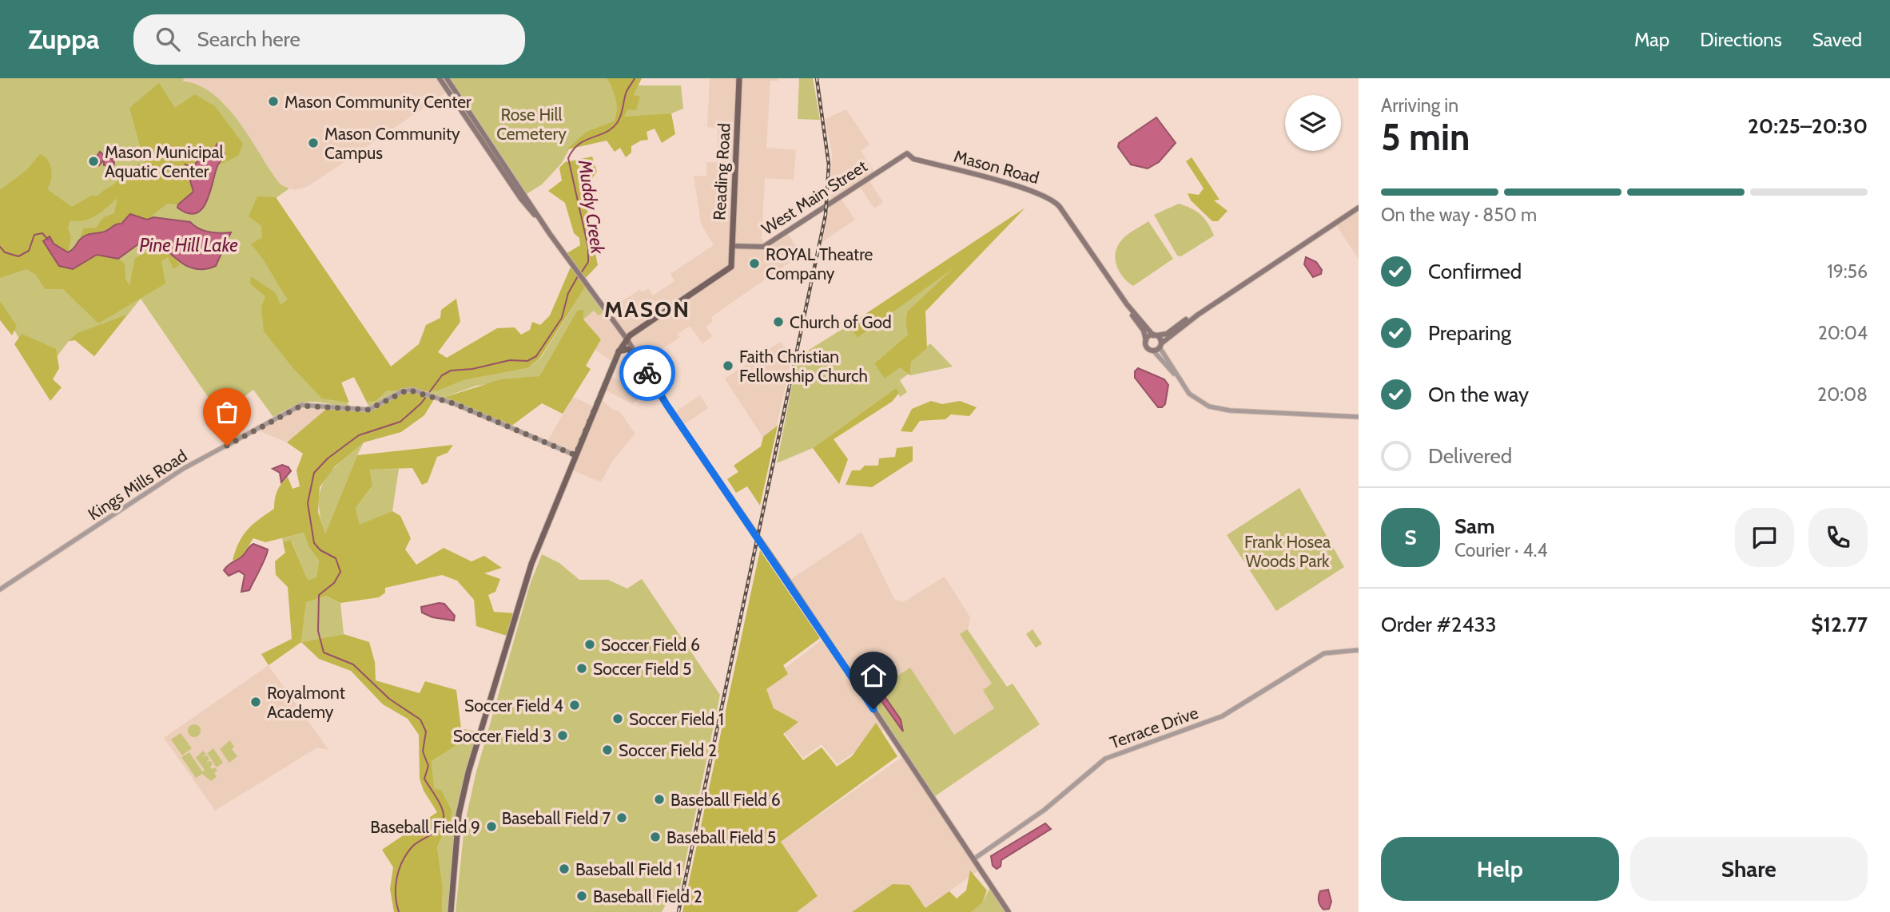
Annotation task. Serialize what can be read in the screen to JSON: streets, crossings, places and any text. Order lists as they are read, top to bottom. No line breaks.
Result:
{"streets":{"main road":["Mason Road","Reading Road","West Main Street"],"street":["Kings Mills Road","Terrace Drive"]},"crossings":[["Mason Road","West Main Street"],["Reading Road","West Main Street"]],"districts":["MASON"],"water":["Muddy Creek","Pine Hill Lake"],"parks":["Rose Hill Cemetery","Frank Hosea Woods Park"],"places":["Mason Community Center","Mason Community Campus","Mason Municipal Aquatic Center","ROYAL Theatre Company","Church of God","Faith Christian Fellowship Church","Soccer Field 6","Soccer Field 5","Royalmont Academy","Soccer Field 4","Soccer Field 1","Soccer Field 3","Soccer Field 2","Baseball Field 6","Baseball Field 7","Baseball Field 9","Baseball Field 5","Baseball Field 1","Baseball Field 2"],"page":{"header":"Zuppa","search":"Search here","nav":["Map","Directions","Saved"],"heading":["5 min","Arriving in","20:25–20:30"],"panel":["Sam","Courier · 4.4","Order #2433","$12.77"],"bar":"On the way · 850 m","list":[["Confirmed","19:56"],["Preparing","20:04"],["On the way","20:08"],"Delivered"],"round":"S","buttons":["Help","Share"]}}
